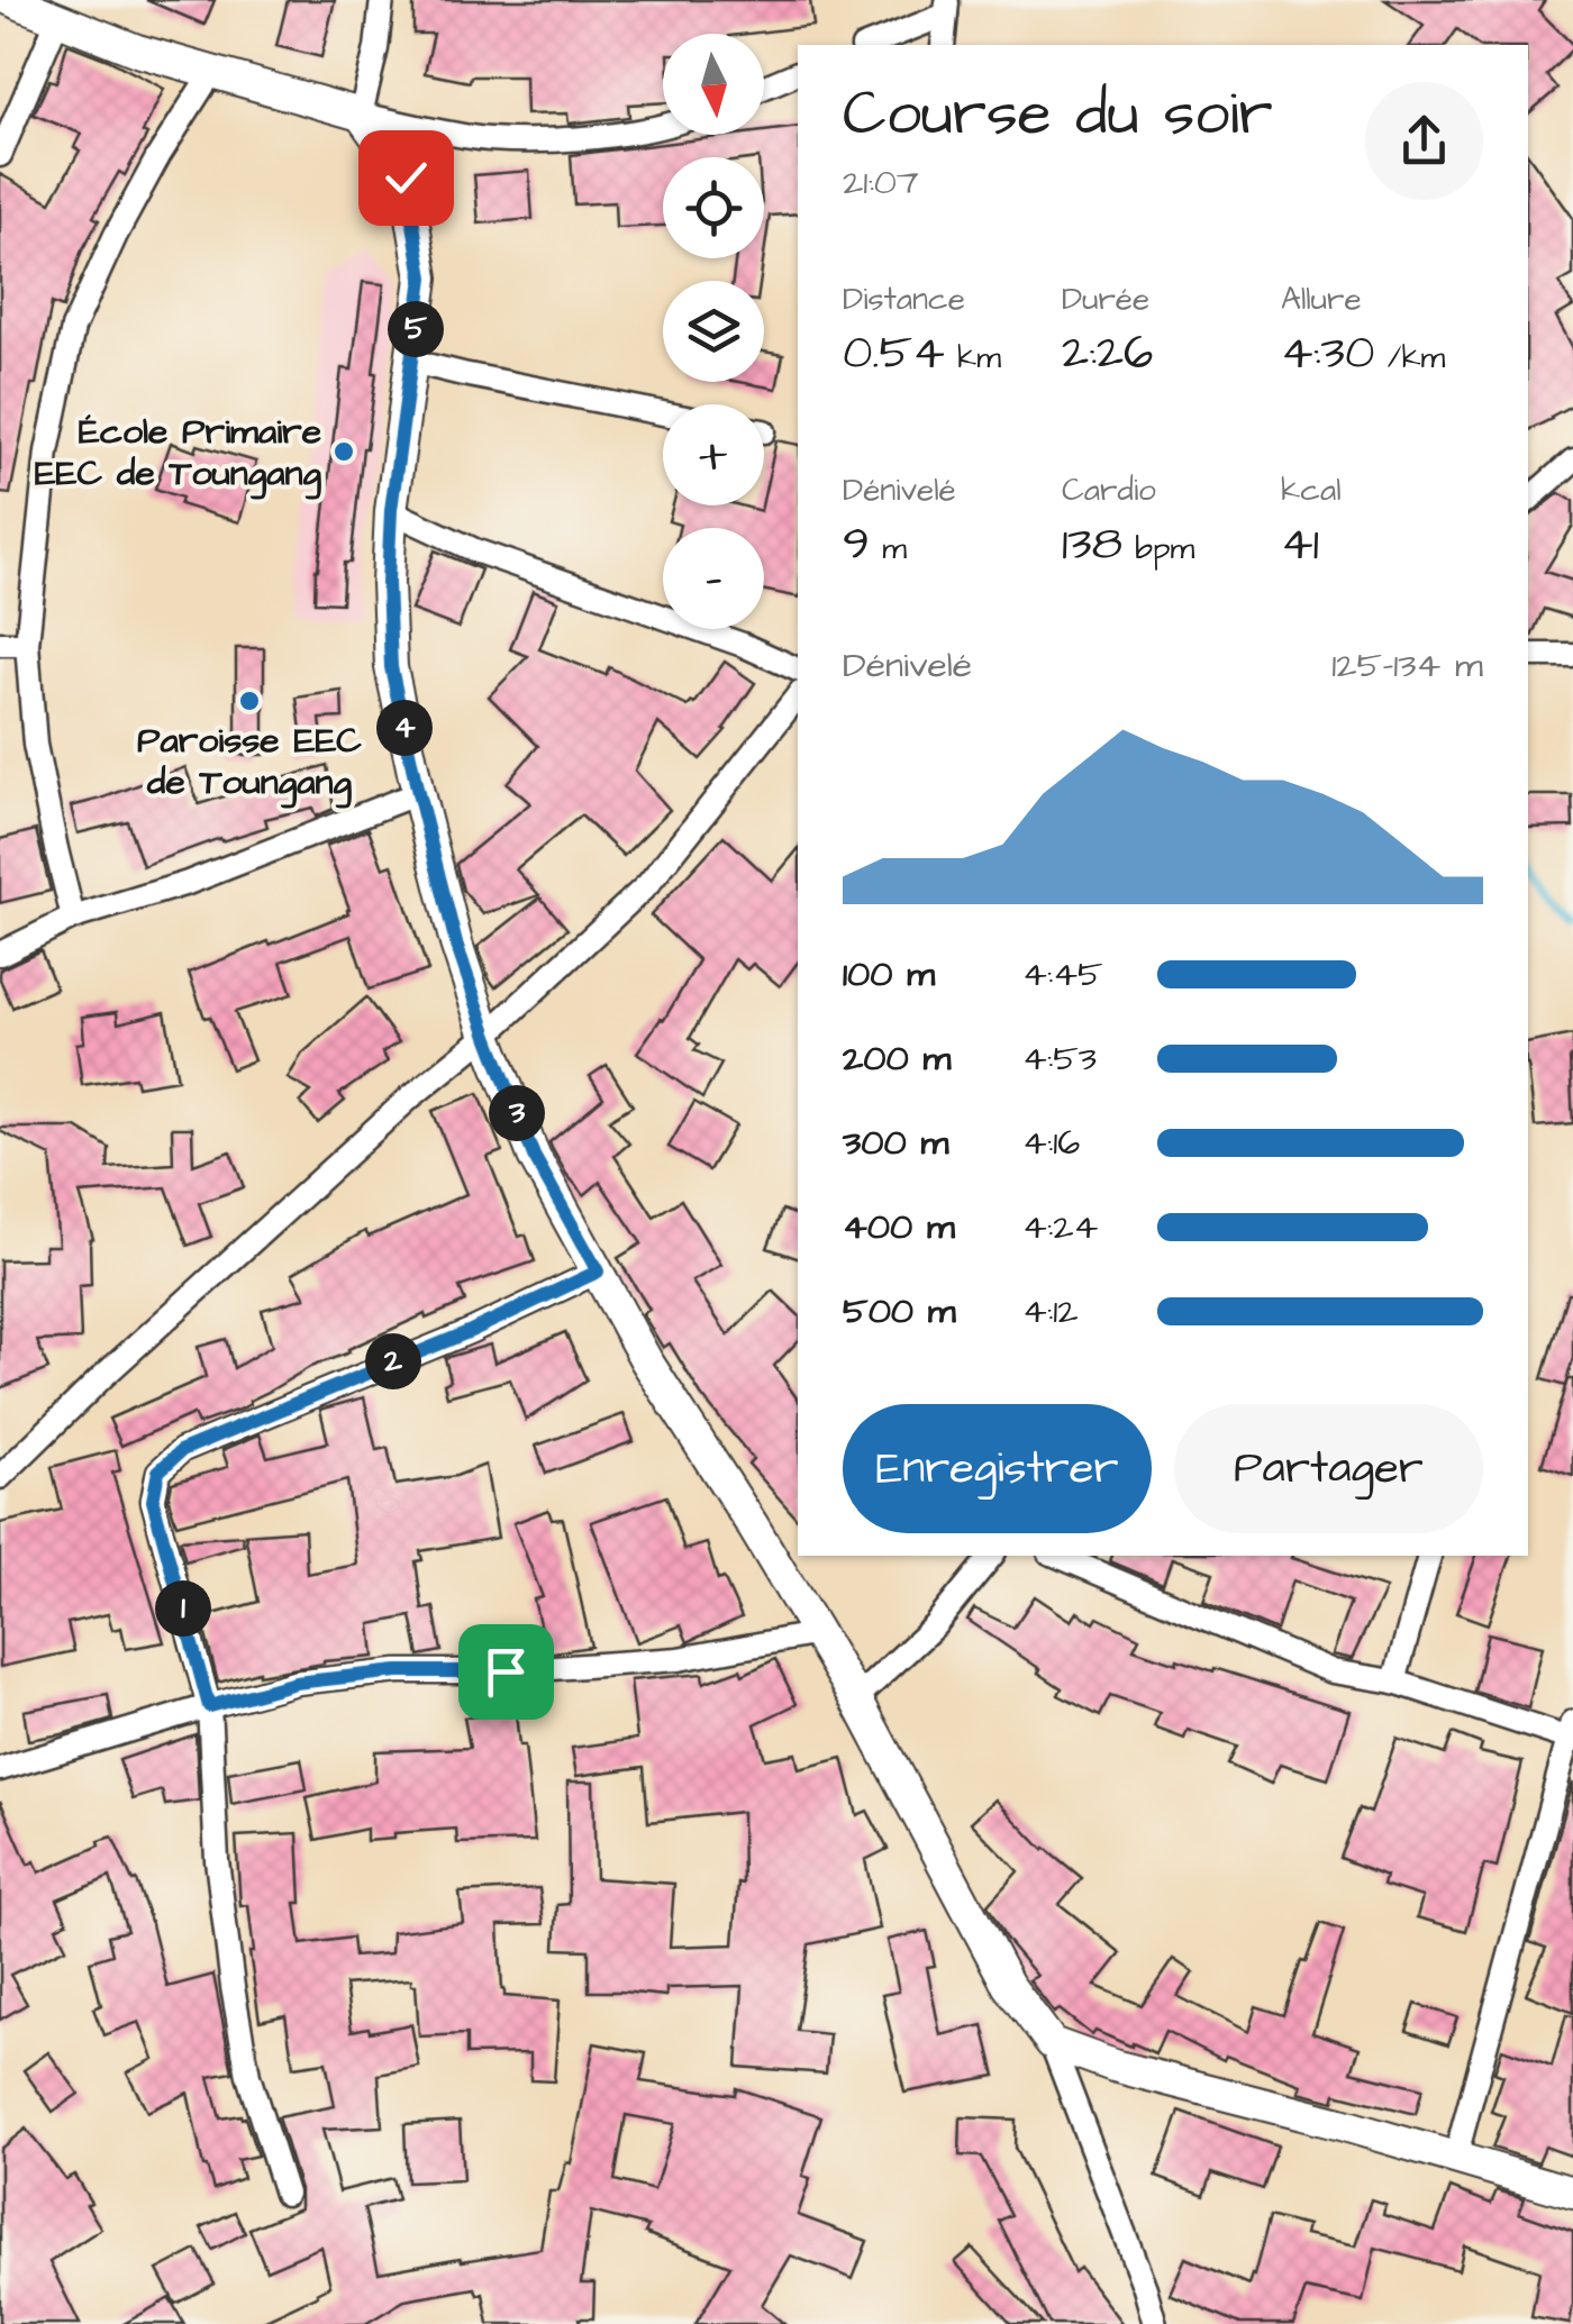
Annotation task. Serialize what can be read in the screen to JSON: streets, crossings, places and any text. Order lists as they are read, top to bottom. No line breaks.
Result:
{"places":["École Primaire EEC de Toungang","Paroisse EEC de Toungang"],"north":"bottom","page":{"map_buttons":["+","−"],"heading":["Course du soir","21:07"],"stats":[["Distance","0.54 km"],["Durée","2:26"],["Allure","4:30 /km"],["Dénivelé","9 m"],["Cardio","138 bpm"],["kcal","41"]],"pins":["5","4","3","2","1"],"chart":["Dénivelé","125–134 m"],"list":[{"name":"100 m","note":"4:45"},{"name":"200 m","note":"4:53"},{"name":"300 m","note":"4:16"},{"name":"400 m","note":"4:24"},{"name":"500 m","note":"4:12"}],"buttons":["Enregistrer","Partager"]}}
